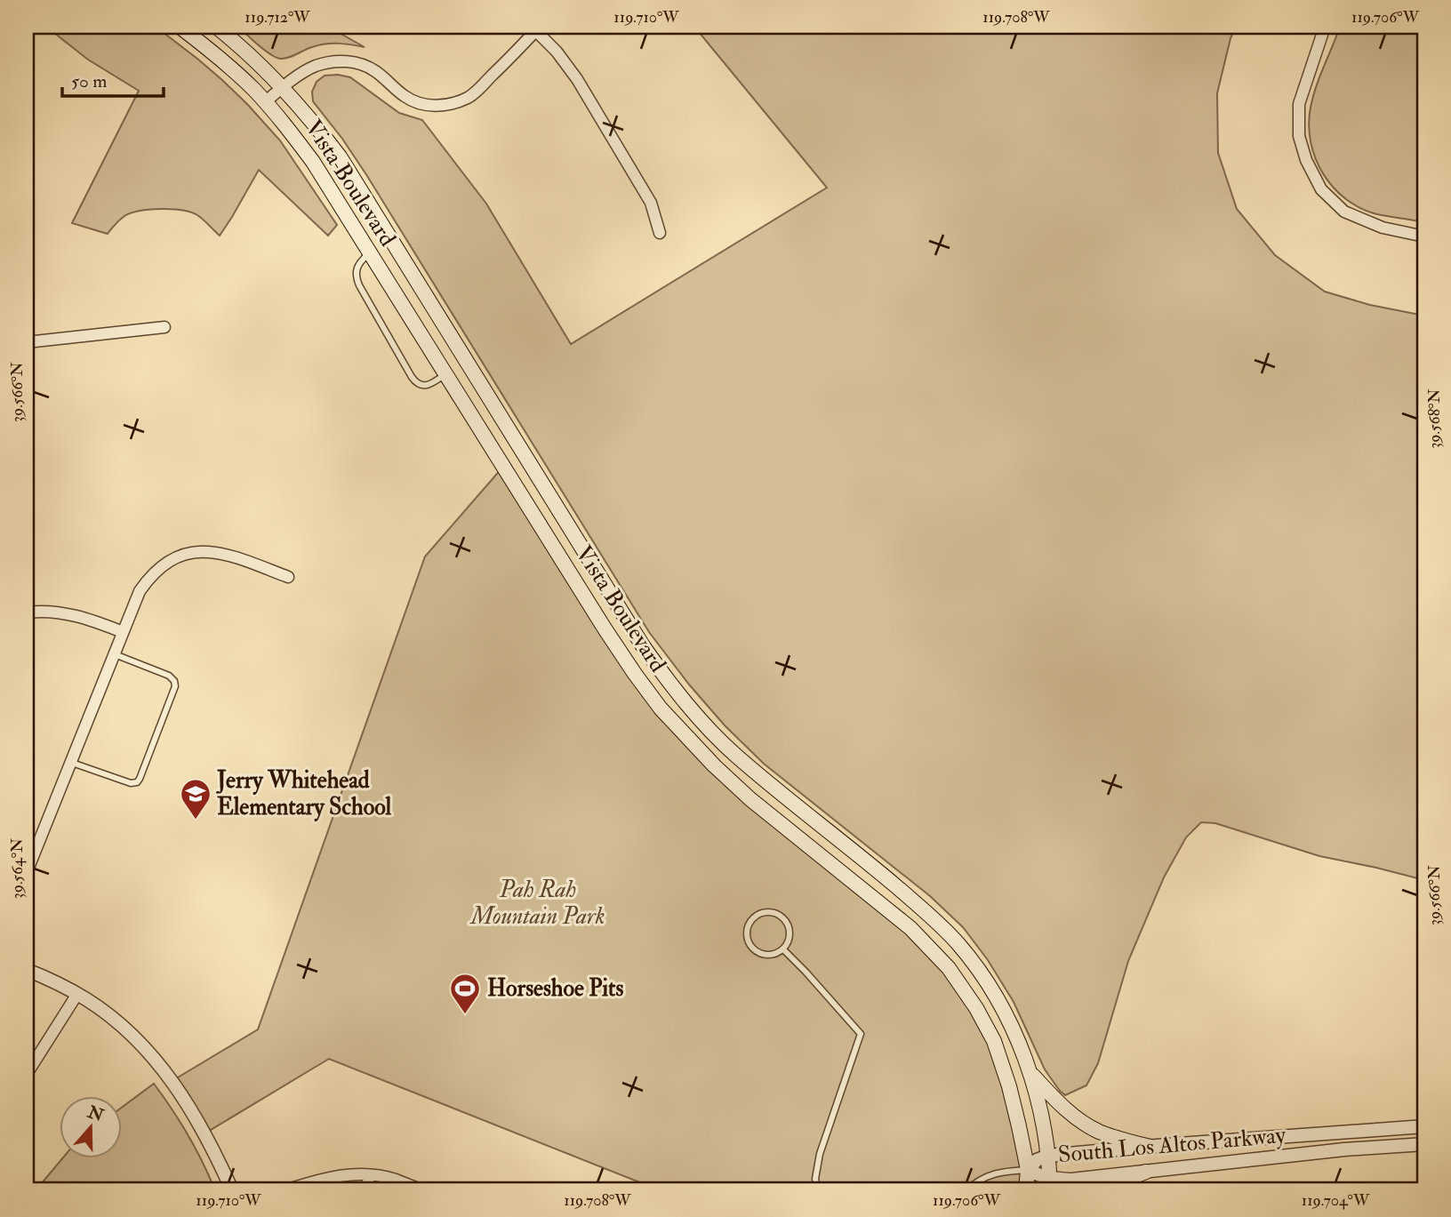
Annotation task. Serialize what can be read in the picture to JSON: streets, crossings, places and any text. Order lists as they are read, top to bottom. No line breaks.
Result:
{"streets":{"main road":["Vista Boulevard"],"street":["South Los Altos Parkway"]},"crossings":[["Vista Boulevard","South Los Altos Parkway"]],"parks":["Pah Rah Mountain Park"],"places":{"school or university":["Jerry Whitehead Elementary School"],"sports":["Horseshoe Pits"]},"scale_bar":"50 m","north":"top","coordinates":["119.712°W","119.710°W","119.708°W","119.706°W","39.566°N","39.568°N","39.564°N","119.704°W"]}
